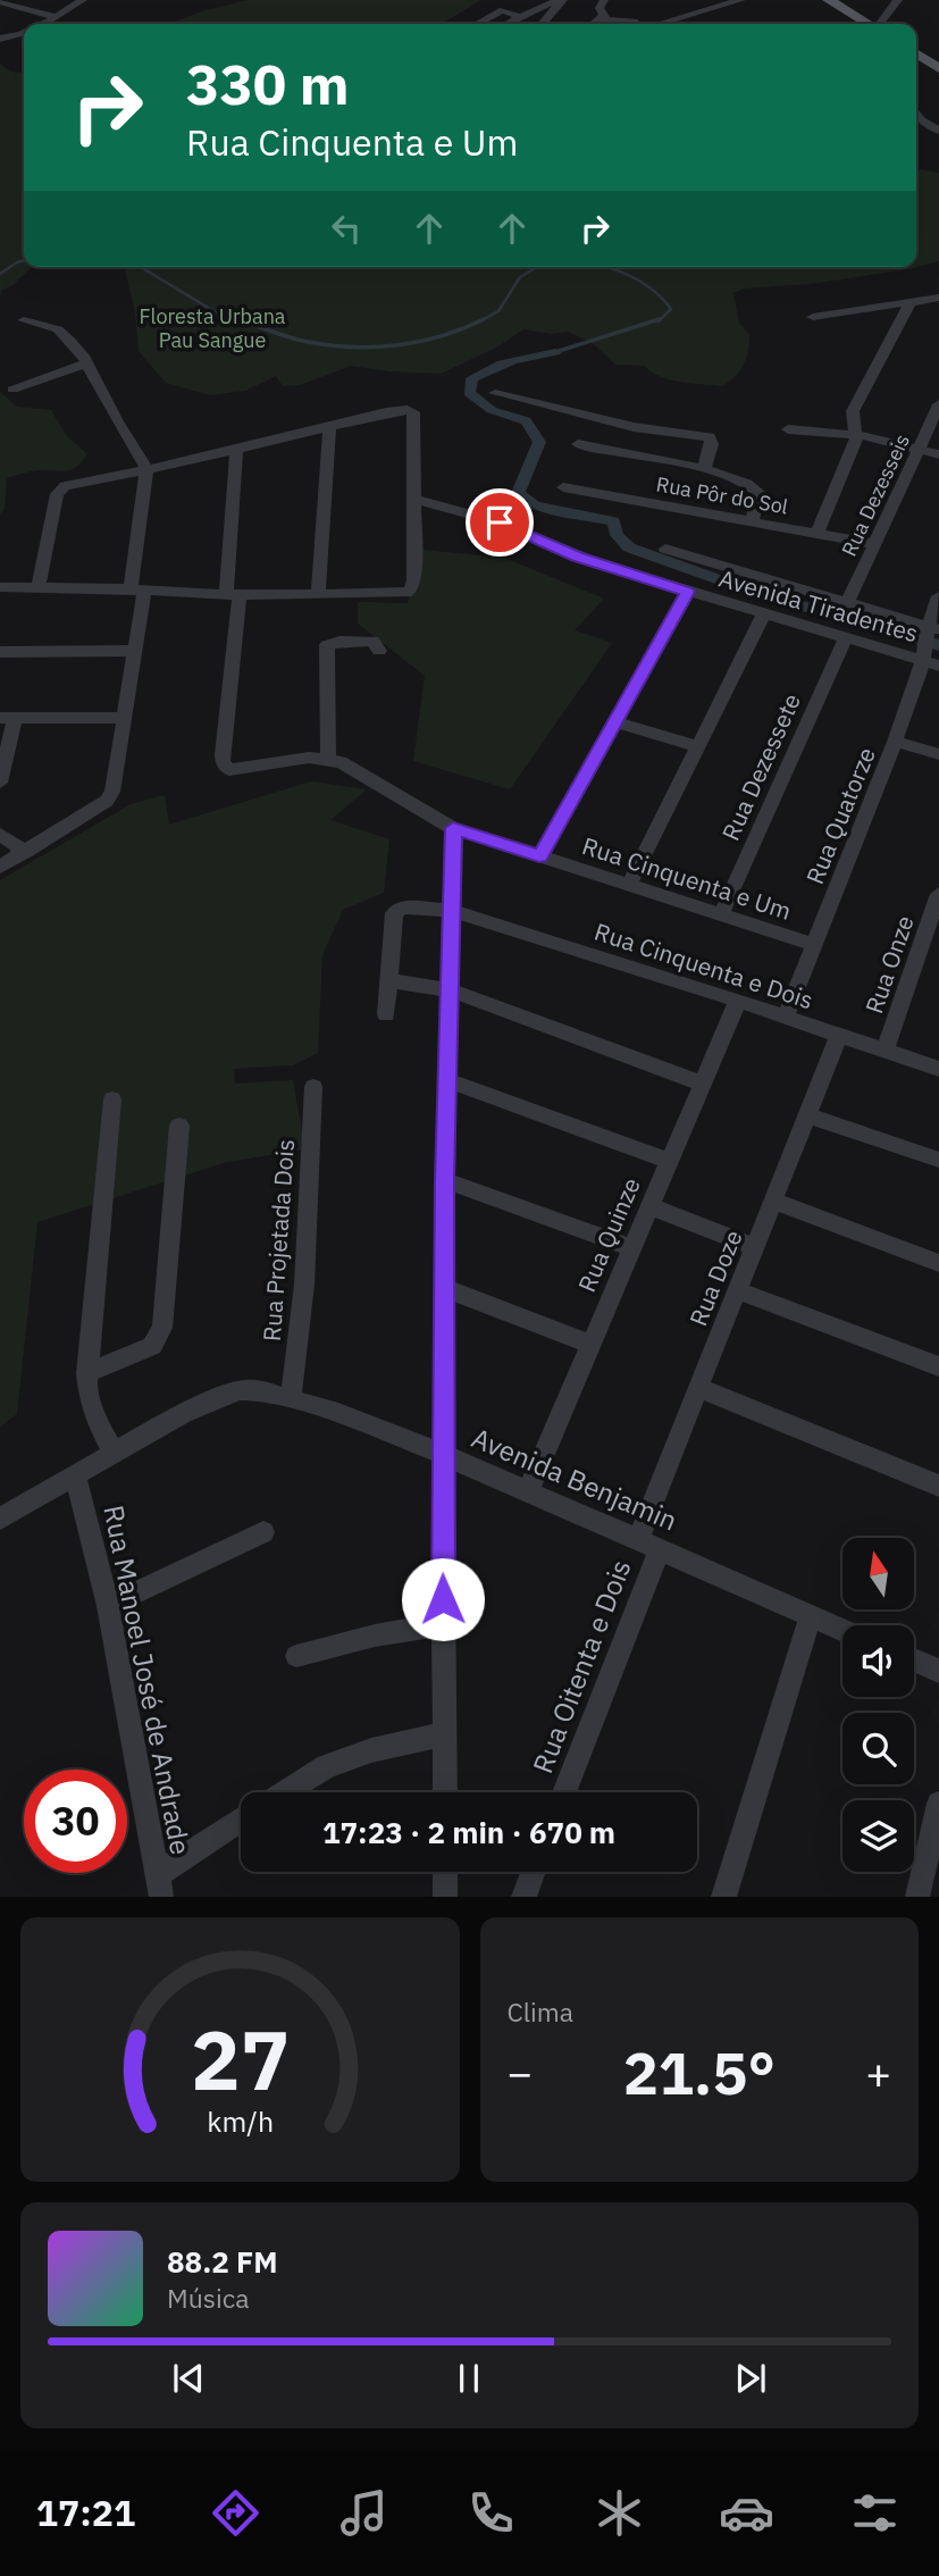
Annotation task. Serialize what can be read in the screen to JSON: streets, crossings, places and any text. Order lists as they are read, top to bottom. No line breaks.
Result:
{"streets":{"street":["Rua Pôr do Sol","Rua Dezesseis","Avenida Tiradentes","Rua Dezessete","Rua Quatorze","Rua Cinquenta e Um","Rua Onze","Rua Cinquenta e Dois","Rua Quinze","Rua Projetada Dois","Rua Doze","Avenida Benjamin","Rua Oitenta e Dois","Rua Manoel José de Andrade"]},"crossings":[["Rua Pôr do Sol","Rua Dezesseis"],["Rua Dezesseis","Avenida Tiradentes"],["Avenida Tiradentes","Rua Dezessete"],["Avenida Tiradentes","Rua Quatorze"],["Rua Dezessete","Rua Cinquenta e Um"],["Rua Quatorze","Rua Cinquenta e Um"],["Rua Quatorze","Rua Cinquenta e Dois"],["Rua Onze","Rua Cinquenta e Dois"],["Rua Cinquenta e Dois","Rua Quinze"],["Rua Cinquenta e Dois","Rua Doze"],["Rua Quinze","Avenida Benjamin"],["Rua Projetada Dois","Avenida Benjamin"],["Rua Doze","Avenida Benjamin"],["Rua Doze","Rua Oitenta e Dois"],["Avenida Benjamin","Rua Oitenta e Dois"],["Avenida Benjamin","Rua Manoel José de Andrade"]],"parks":["Floresta Urbana Pau Sangue"],"north":"top","page":{"turn":["330 m","Rua Cinquenta e Um"],"limit":"30","trip":"17:23 · 2 min · 670 m","tile":"Clima","heat":["−","21.5°","+"],"song":["88.2 FM","Música"],"tabs":"17:21","gauge":["27","km/h"]}}
